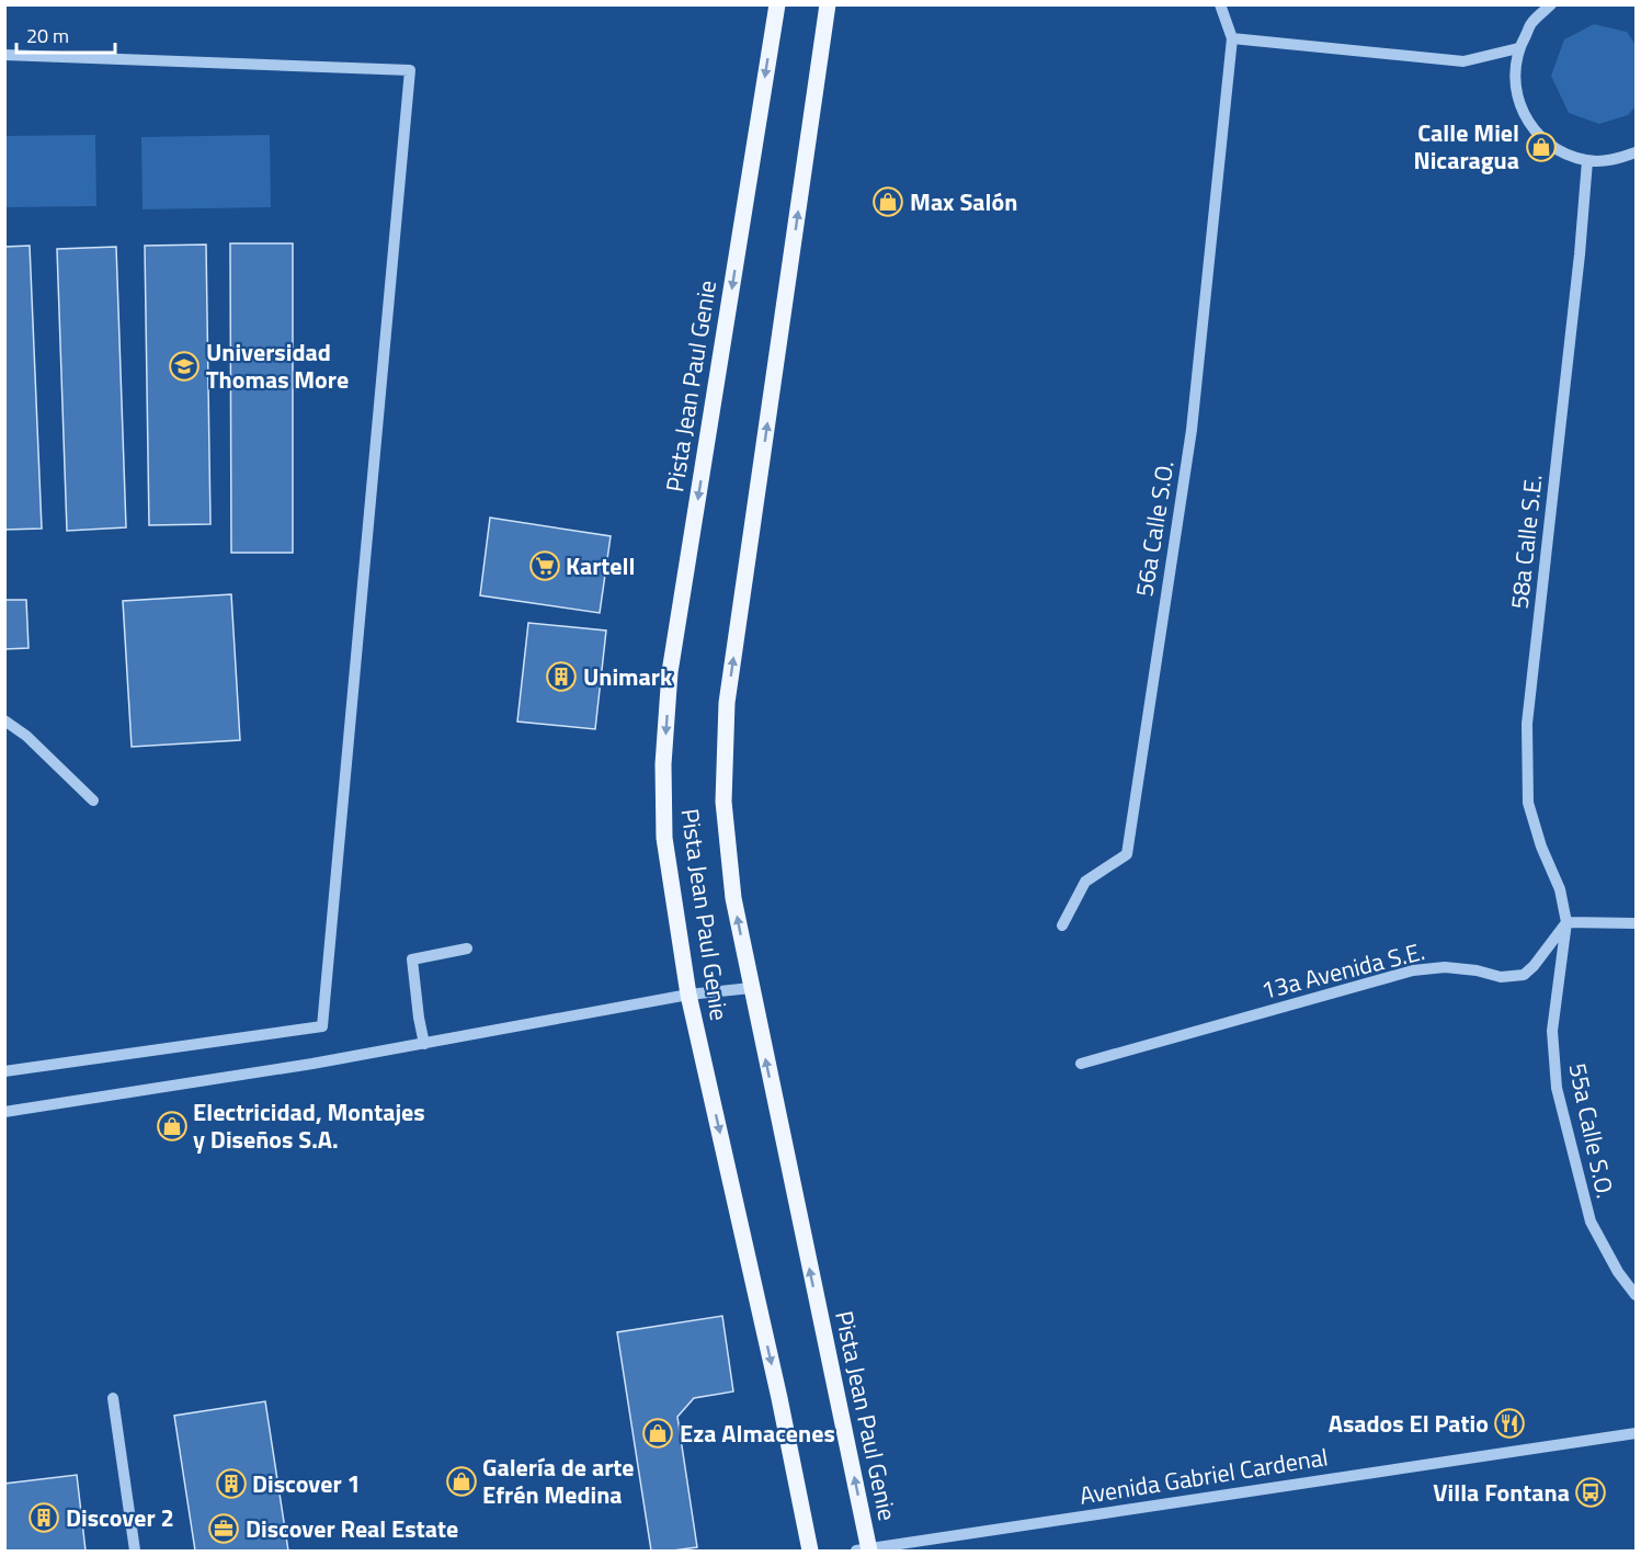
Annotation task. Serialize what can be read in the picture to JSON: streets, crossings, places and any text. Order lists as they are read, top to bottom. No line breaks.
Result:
{"streets":{"main road":["Pista Jean Paul Genie"],"street":["56a Calle S.O.","58a Calle S.E.","13a Avenida S.E.","55a Calle S.O.","Avenida Gabriel Cardenal"]},"crossings":[["Pista Jean Paul Genie","Avenida Gabriel Cardenal"],["58a Calle S.E.","13a Avenida S.E."],["58a Calle S.E.","55a Calle S.O."],["13a Avenida S.E.","55a Calle S.O."]],"places":{"shop":["Calle Miel Nicaragua","Max Salón","Electricidad, Montajes y Diseños S.A.","Eza Almacenes","Galería de arte Efrén Medina"],"school or university":["Universidad Thomas More"],"supermarket":["Kartell"],"building":["Unimark","Discover 1","Discover 2"],"restaurant":["Asados El Patio"],"bus stop":["Villa Fontana"],"office":["Discover Real Estate"]},"scale_bar":"20 m"}
